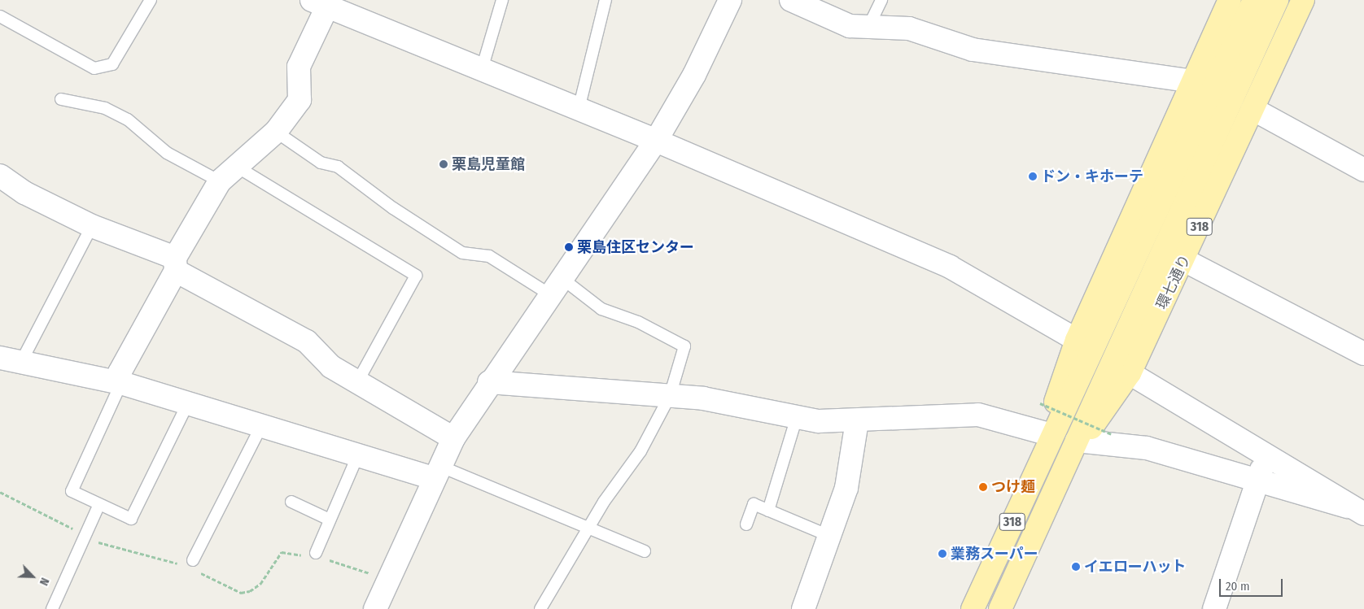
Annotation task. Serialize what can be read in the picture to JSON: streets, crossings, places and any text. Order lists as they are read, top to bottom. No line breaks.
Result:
{"streets":{"main road":["318","環七通り"]},"places":["栗島児童館","ドン・キホーテ","栗島住区センター","つけ麺","業務スーパー","イエローハット"],"scale_bar":"20 m","north":"bottom right"}
